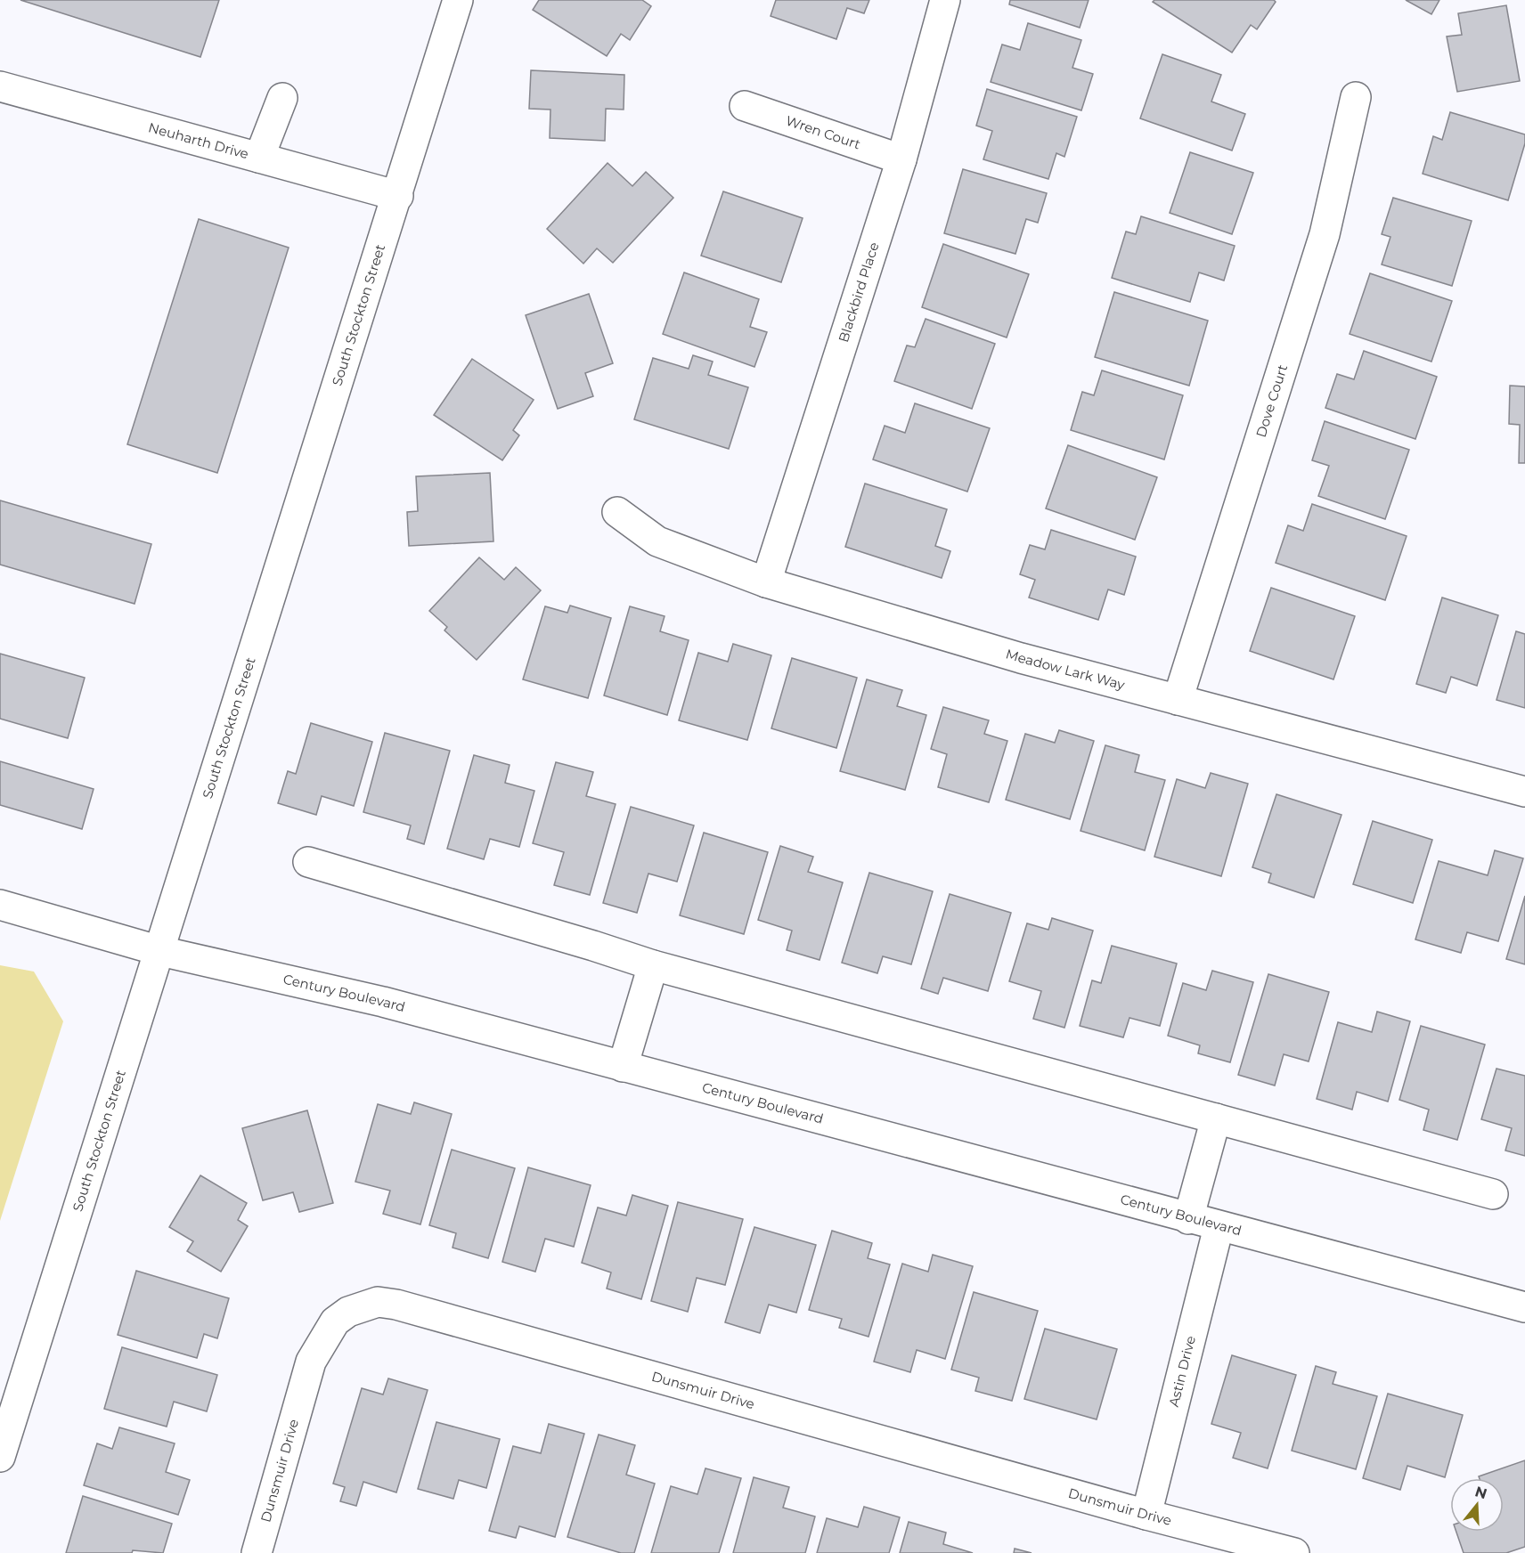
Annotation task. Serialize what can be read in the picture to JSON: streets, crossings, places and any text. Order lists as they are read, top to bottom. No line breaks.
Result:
{"streets":{"street":["Wren Court","Neuharth Drive","Blackbird Place","South Stockton Street","Dove Court","Meadow Lark Way","Century Boulevard","Astin Drive","Dunsmuir Drive"]},"crossings":[["Wren Court","Blackbird Place"],["Neuharth Drive","South Stockton Street"],["Blackbird Place","Meadow Lark Way"],["South Stockton Street","Century Boulevard"],["Dove Court","Meadow Lark Way"],["Century Boulevard","Astin Drive"],["Astin Drive","Dunsmuir Drive"]],"north":"top"}
